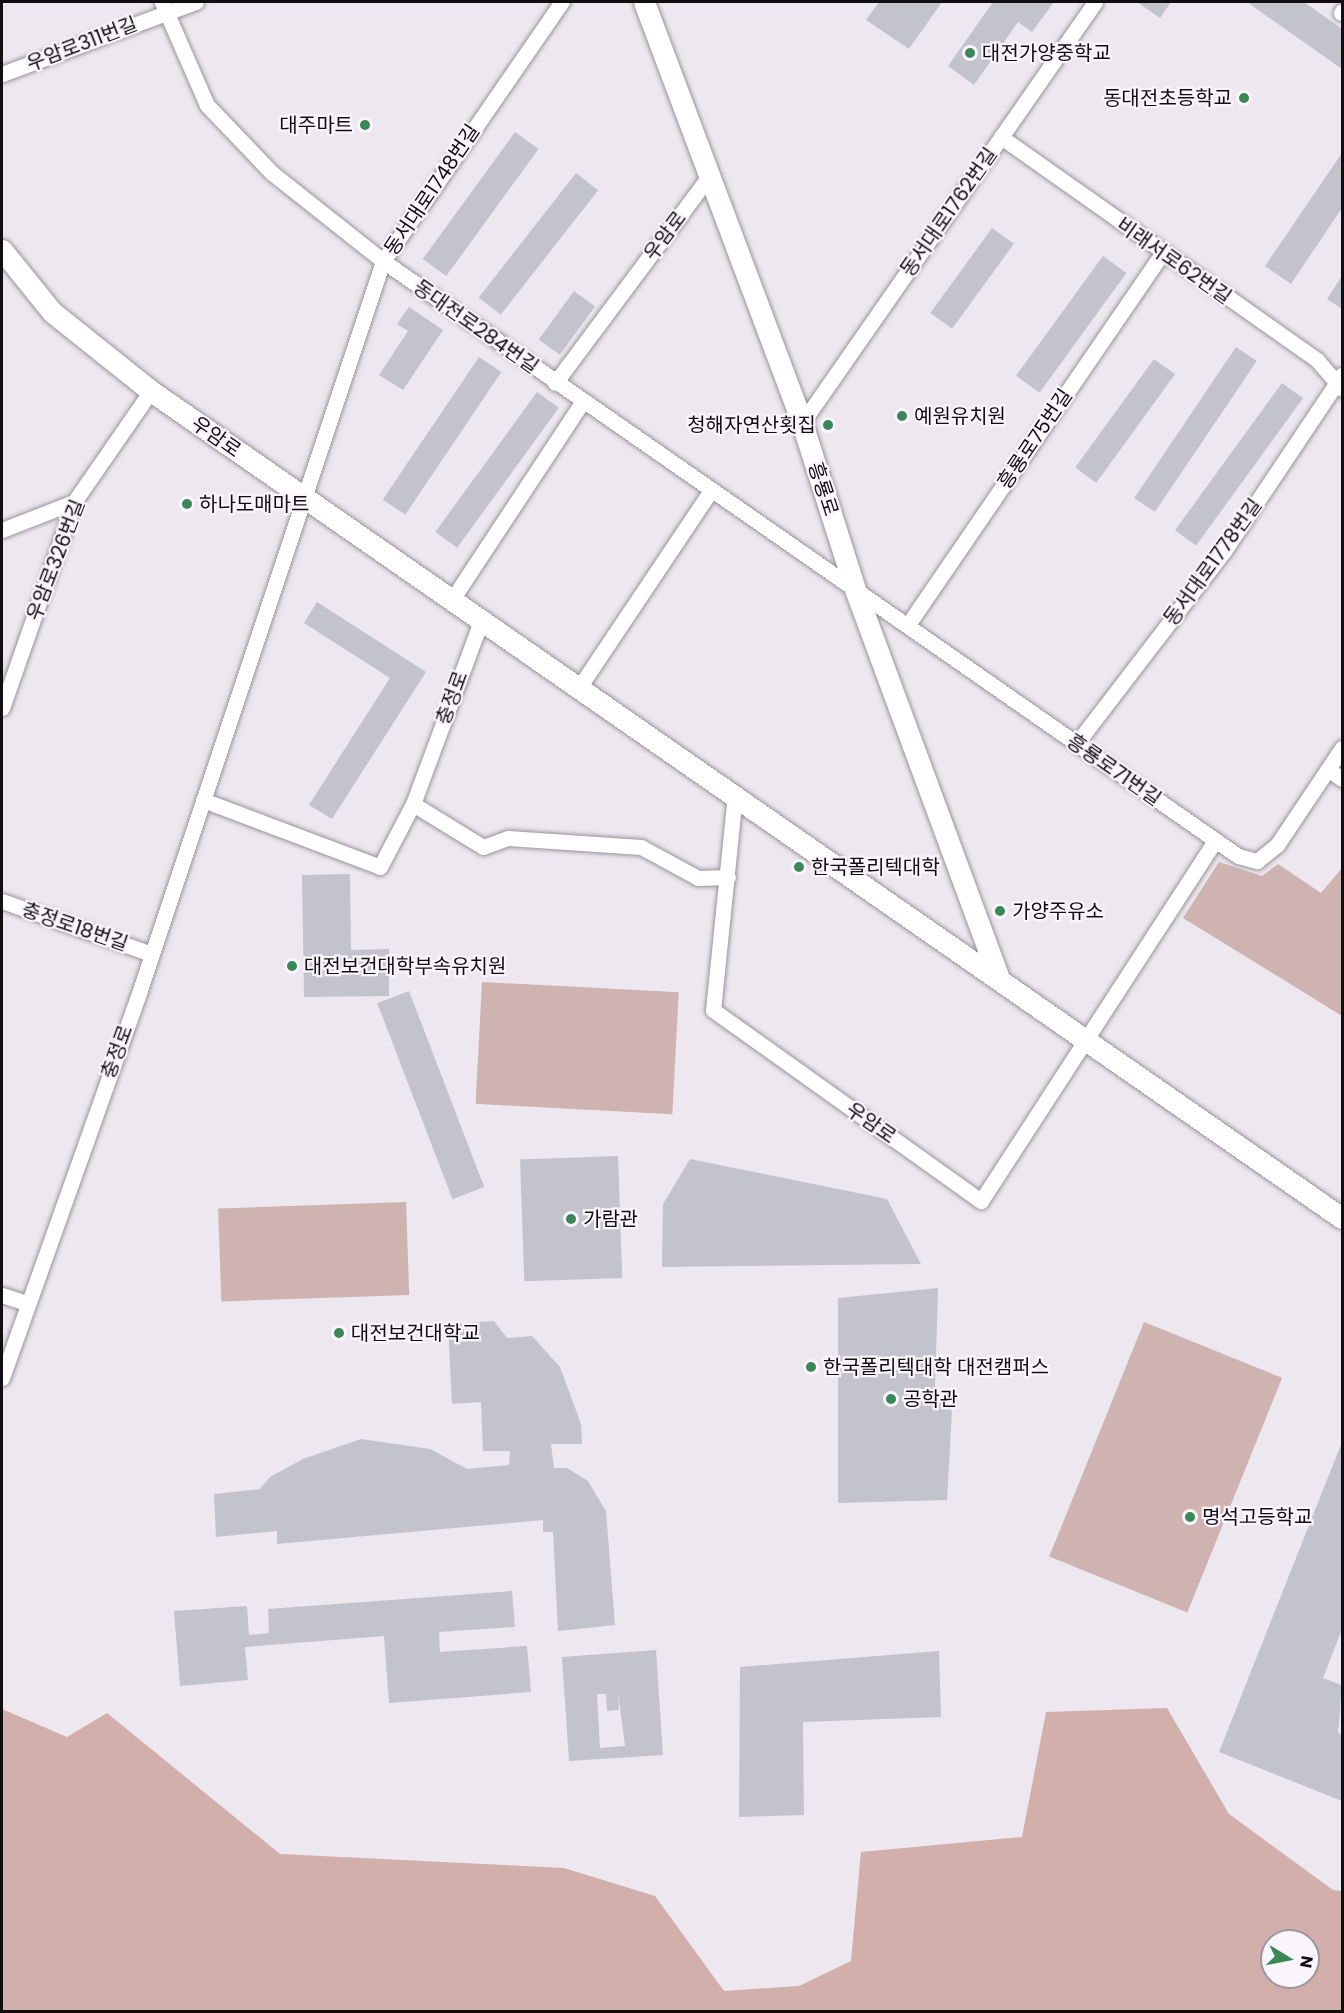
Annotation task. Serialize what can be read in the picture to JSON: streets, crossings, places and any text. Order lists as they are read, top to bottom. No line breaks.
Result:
{"streets":{"main road":["우암로","흥룡로"],"street":["우암로311번길","동서대로1748번길","동서대로1762번길","비래서로62번길","동대전로284번길","흥룡로75번길","우암로326번길","동서대로1778번길","충정로","흥룡로71번길","충정로18번길"]},"crossings":[["우암로311번길","동대전로284번길"],["동서대로1748번길","우암로"],["동서대로1748번길","동대전로284번길"],["동서대로1748번길","충정로"],["동서대로1762번길","비래서로62번길"],["동서대로1762번길","흥룡로"],["우암로","동대전로284번길"],["우암로","흥룡로"],["우암로","우암로326번길"],["우암로","충정로"],["우암로","흥룡로71번길"],["비래서로62번길","흥룡로75번길"],["비래서로62번길","동서대로1778번길"],["동대전로284번길","흥룡로"],["동대전로284번길","흥룡로71번길"],["흥룡로75번길","흥룡로71번길"],["흥룡로","흥룡로71번길"],["동서대로1778번길","흥룡로71번길"],["충정로","충정로18번길"]],"places":["대전가양중학교","동대전초등학교","대주마트","예원유치원","청해자연산횟집","하나도매마트","한국폴리텍대학","가양주유소","대전보건대학부속유치원","가람관","대전보건대학교","한국폴리텍대학 대전캠퍼스","공학관","명석고등학교"],"north":"right"}
